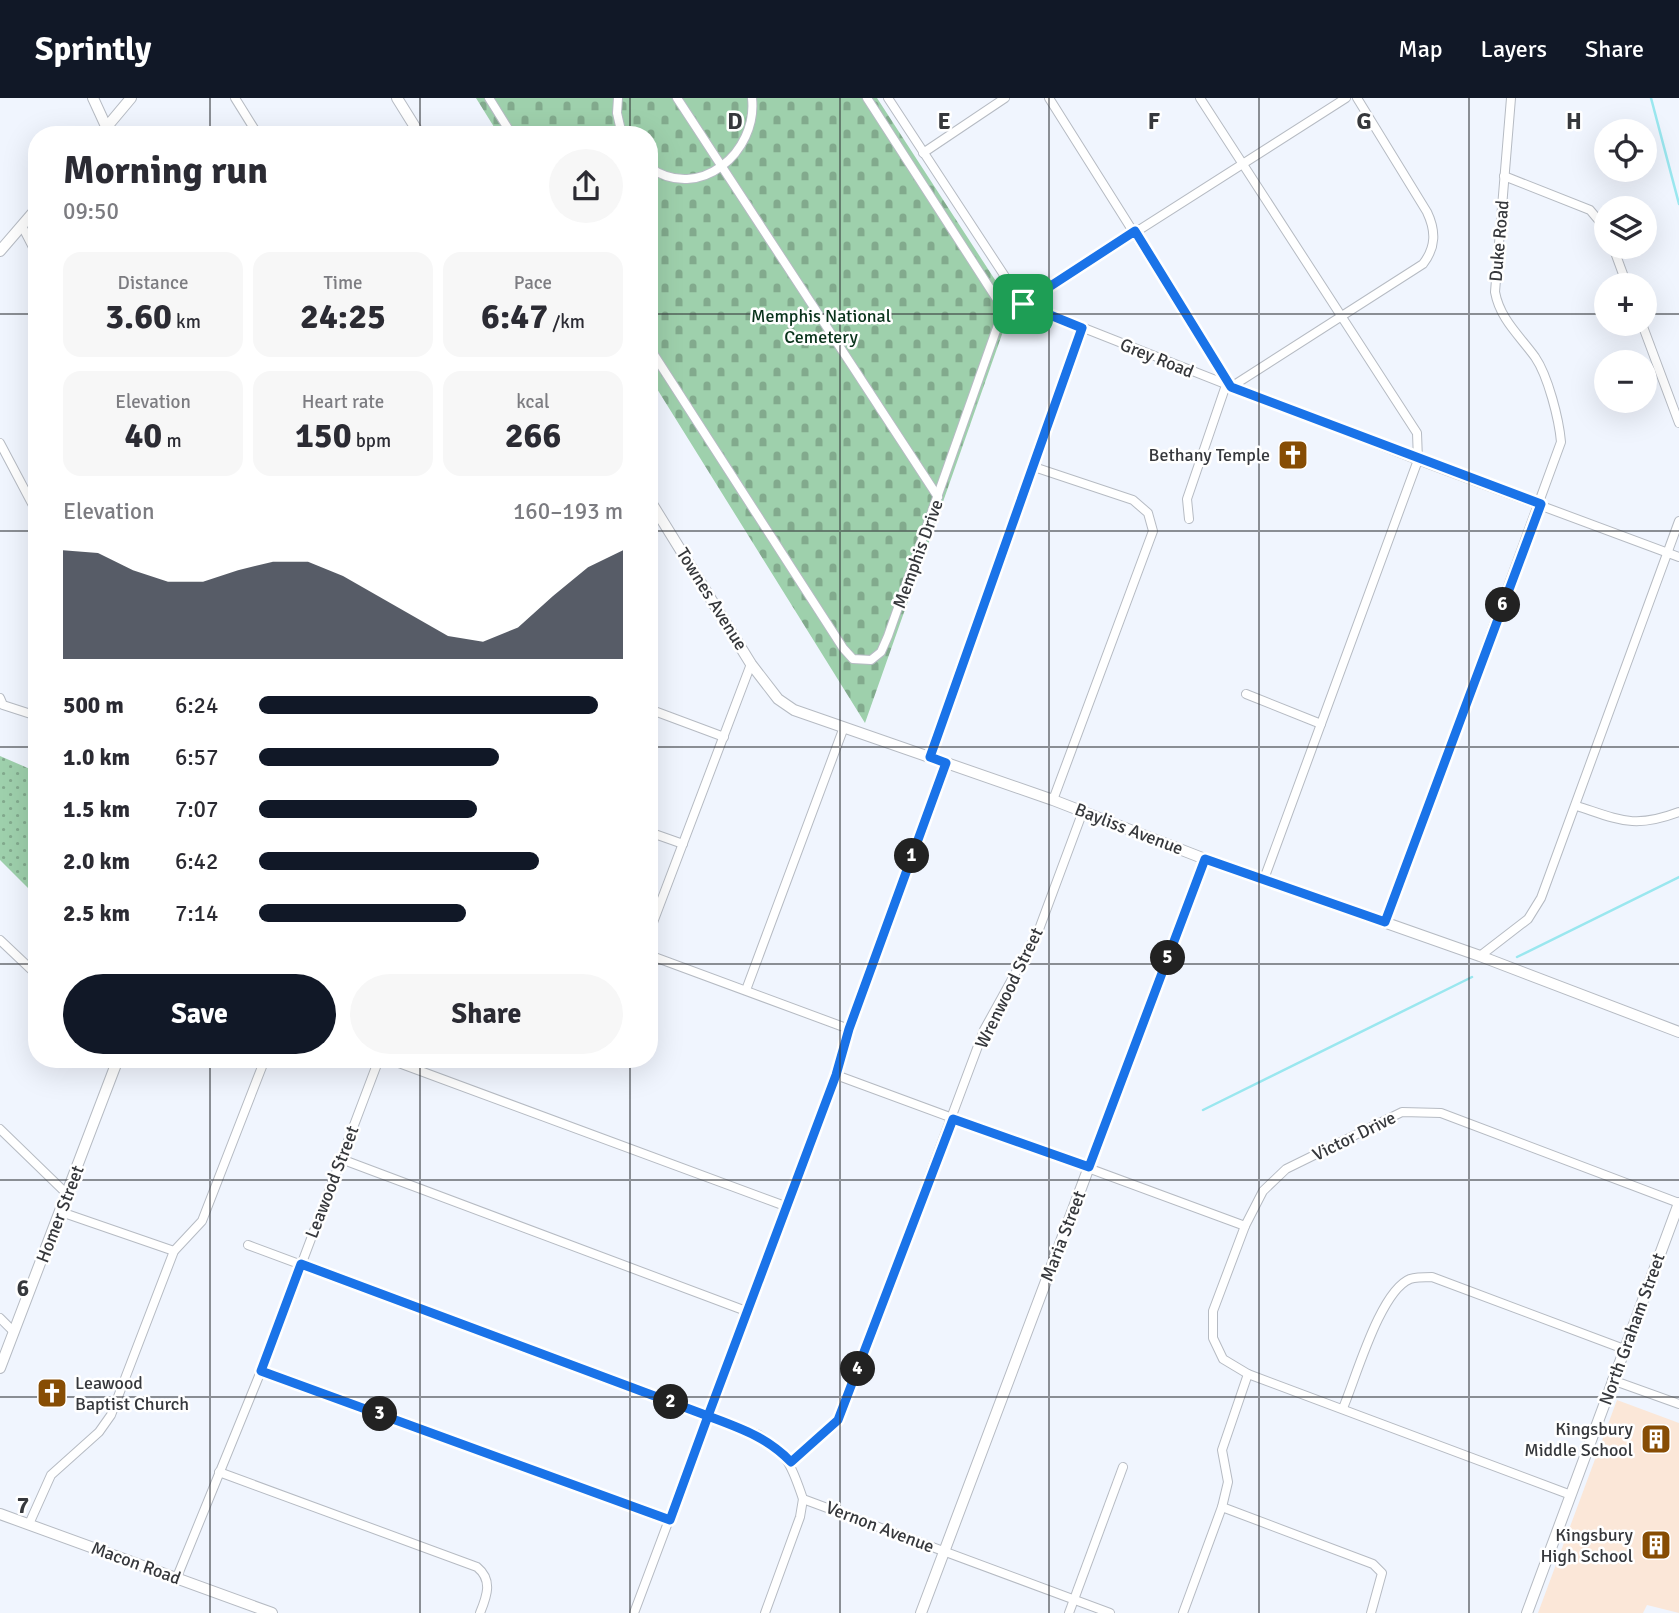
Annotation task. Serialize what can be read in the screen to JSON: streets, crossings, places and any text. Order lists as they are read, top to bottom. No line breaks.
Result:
{"streets":{"street":["Duke Road","Grey Road","Memphis Drive","Townes Avenue","Bayliss Avenue","Wrenwood Street","Victor Drive","Leawood Street","Homer Street","Maria Street","North Graham Street","Vernon Avenue","Macon Road"]},"crossings":[["Duke Road","Grey Road"],["Duke Road","Bayliss Avenue"],["Townes Avenue","Bayliss Avenue"],["Bayliss Avenue","Wrenwood Street"],["Bayliss Avenue","Maria Street"],["Wrenwood Street","Vernon Avenue"],["Victor Drive","North Graham Street"],["Leawood Street","Macon Road"],["Maria Street","Vernon Avenue"]],"parks":["Memphis National Cemetery"],"places":{"church":["Bethany Temple","Leawood Baptist Church"],"building":["Kingsbury Middle School","Kingsbury High School"]},"page":{"header":"Sprintly","nav":["Map","Layers","Share"],"map_buttons":["+","−"],"heading":["Morning run","09:50"],"stats":[["Distance","3.60 km"],["Time","24:25"],["Pace","6:47 /km"],["Elevation","40 m"],["Heart rate","150 bpm"],["kcal","266"]],"chart":["Elevation","160–193 m"],"pins":["6","1","5","4","2","3"],"list":[{"name":"500 m","note":"6:24"},{"name":"1.0 km","note":"6:57"},{"name":"1.5 km","note":"7:07"},{"name":"2.0 km","note":"6:42"},{"name":"2.5 km","note":"7:14"}],"buttons":["Save","Share"]},"grid":{"columns":["D","E","F","G","H"],"rows":["6","7"]}}
